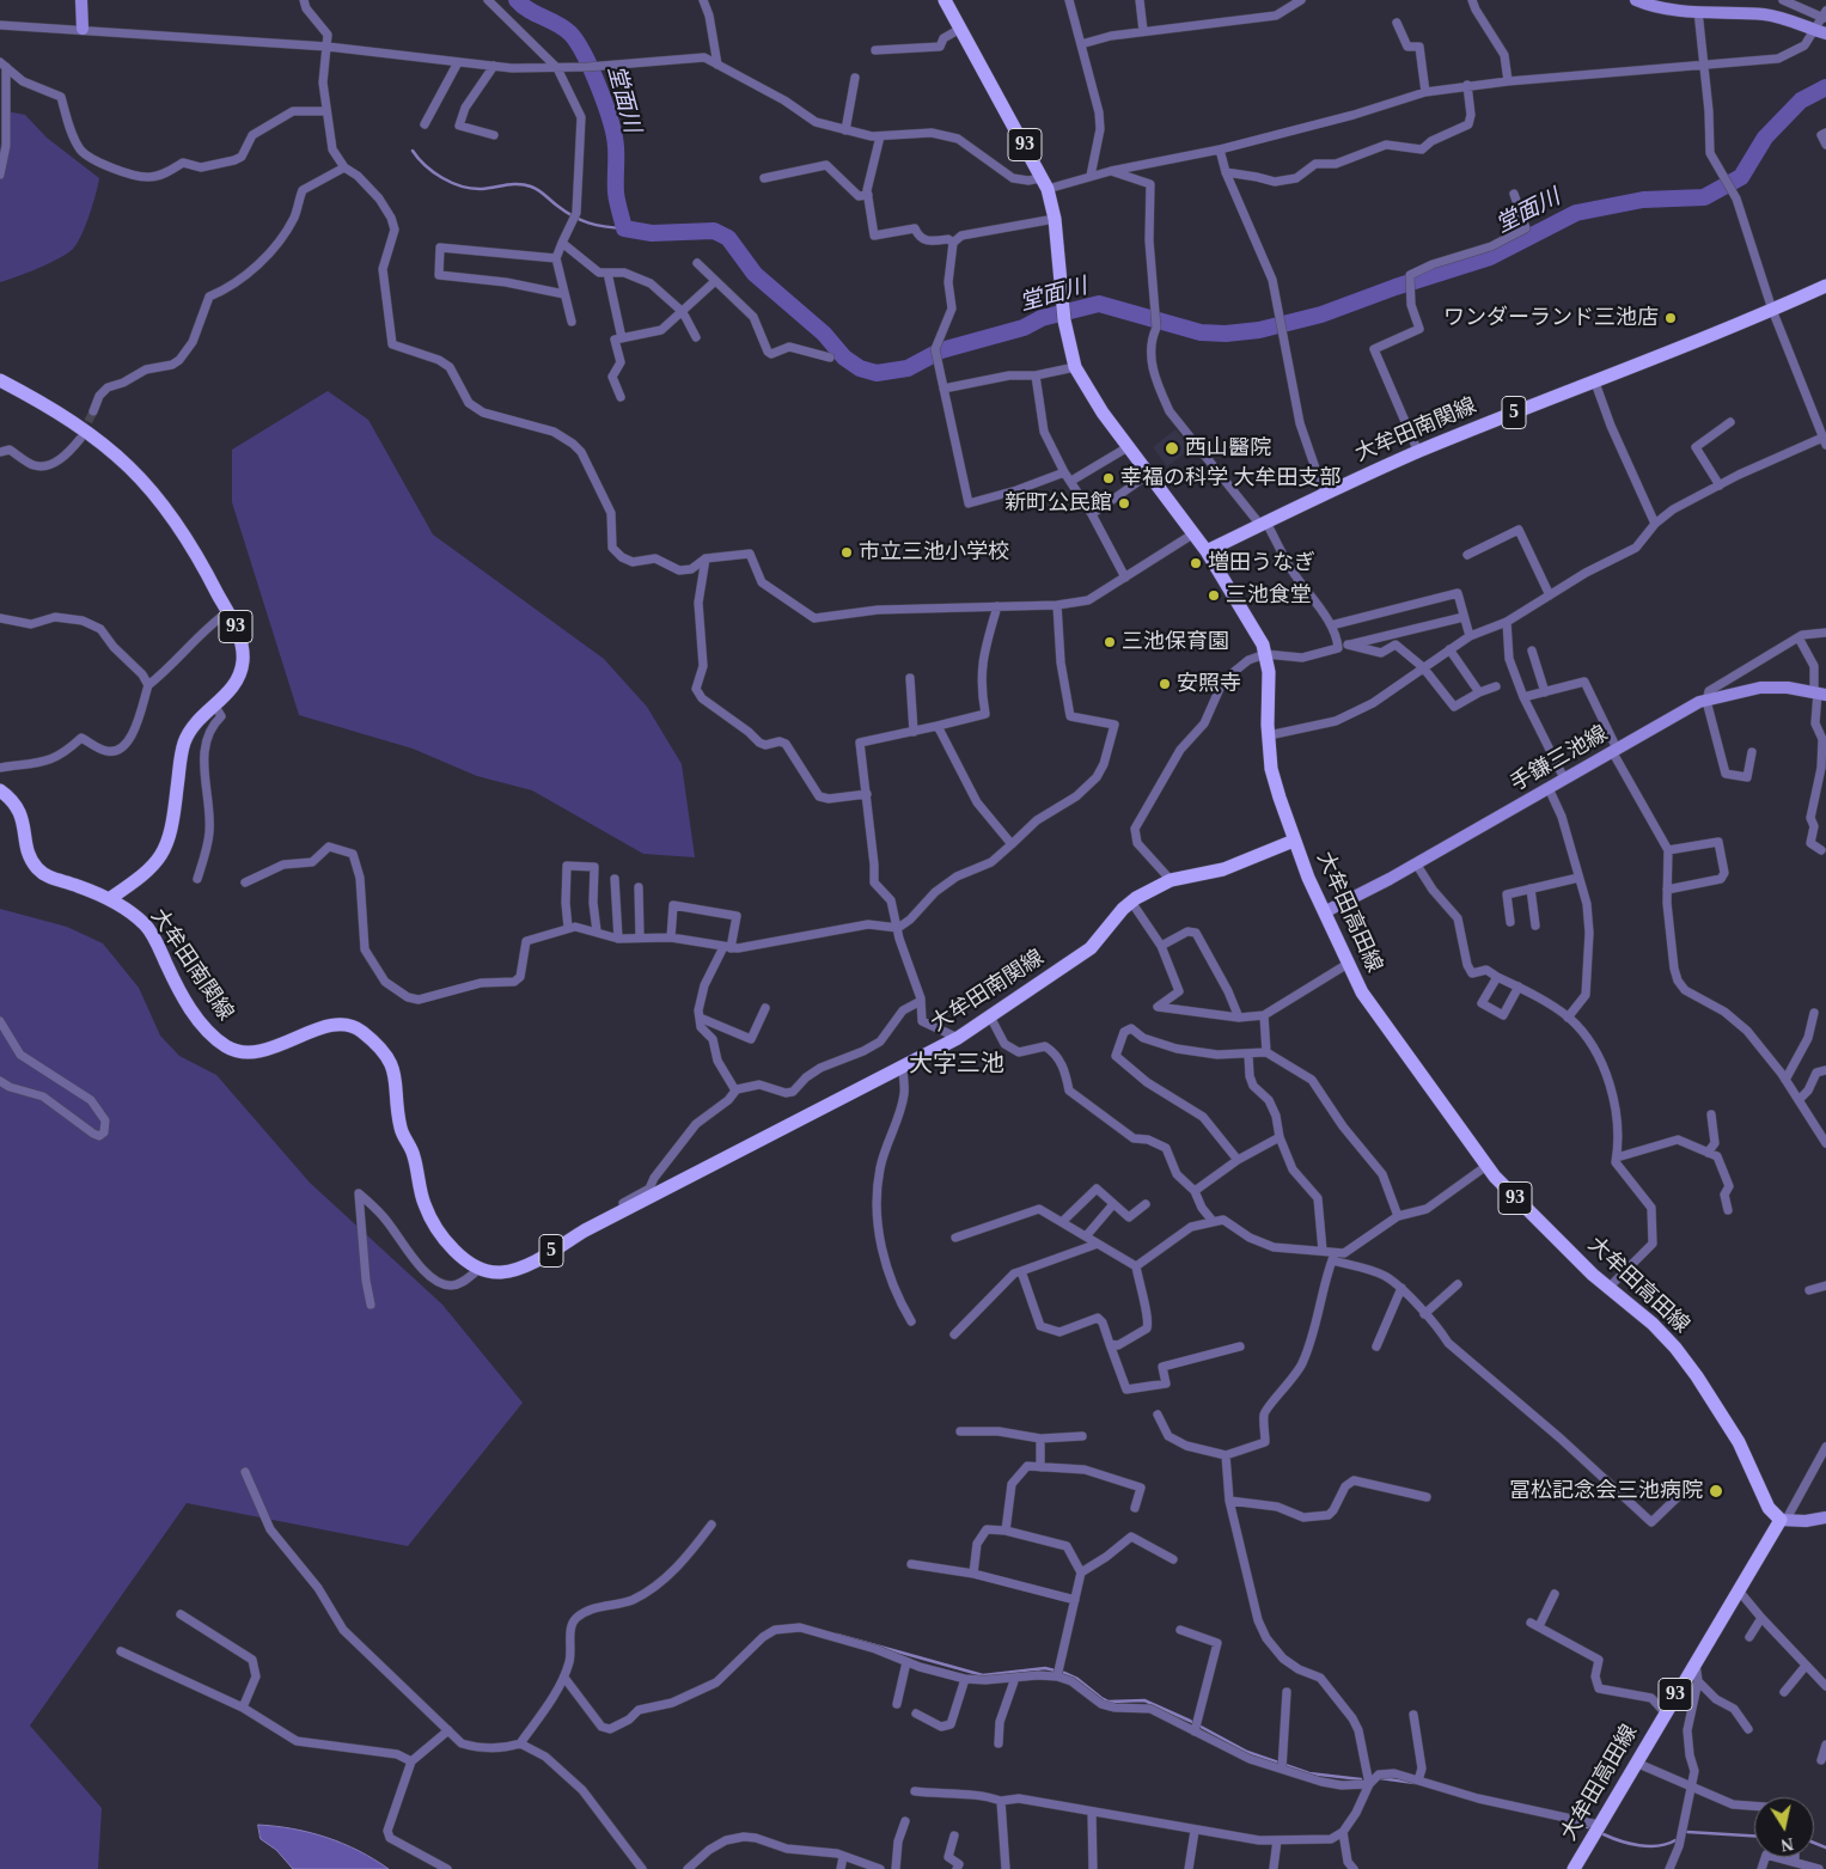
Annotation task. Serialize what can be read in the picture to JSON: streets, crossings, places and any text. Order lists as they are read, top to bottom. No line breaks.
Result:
{"streets":{"main road":["93","5","大牟田南関線","手鎌三池線","大牟田高田線"]},"crossings":[["93","大牟田南関線"],["大牟田南関線","大牟田高田線"],["手鎌三池線","大牟田高田線"]],"districts":["大字三池"],"water":["堂面川"],"places":["ワンダーランド三池店","西山醫院","幸福の科学 大牟田支部","新町公民館","市立三池小学校","増田うなぎ","三池食堂","三池保育園","安照寺","冨松記念会三池病院"],"north":"bottom"}
